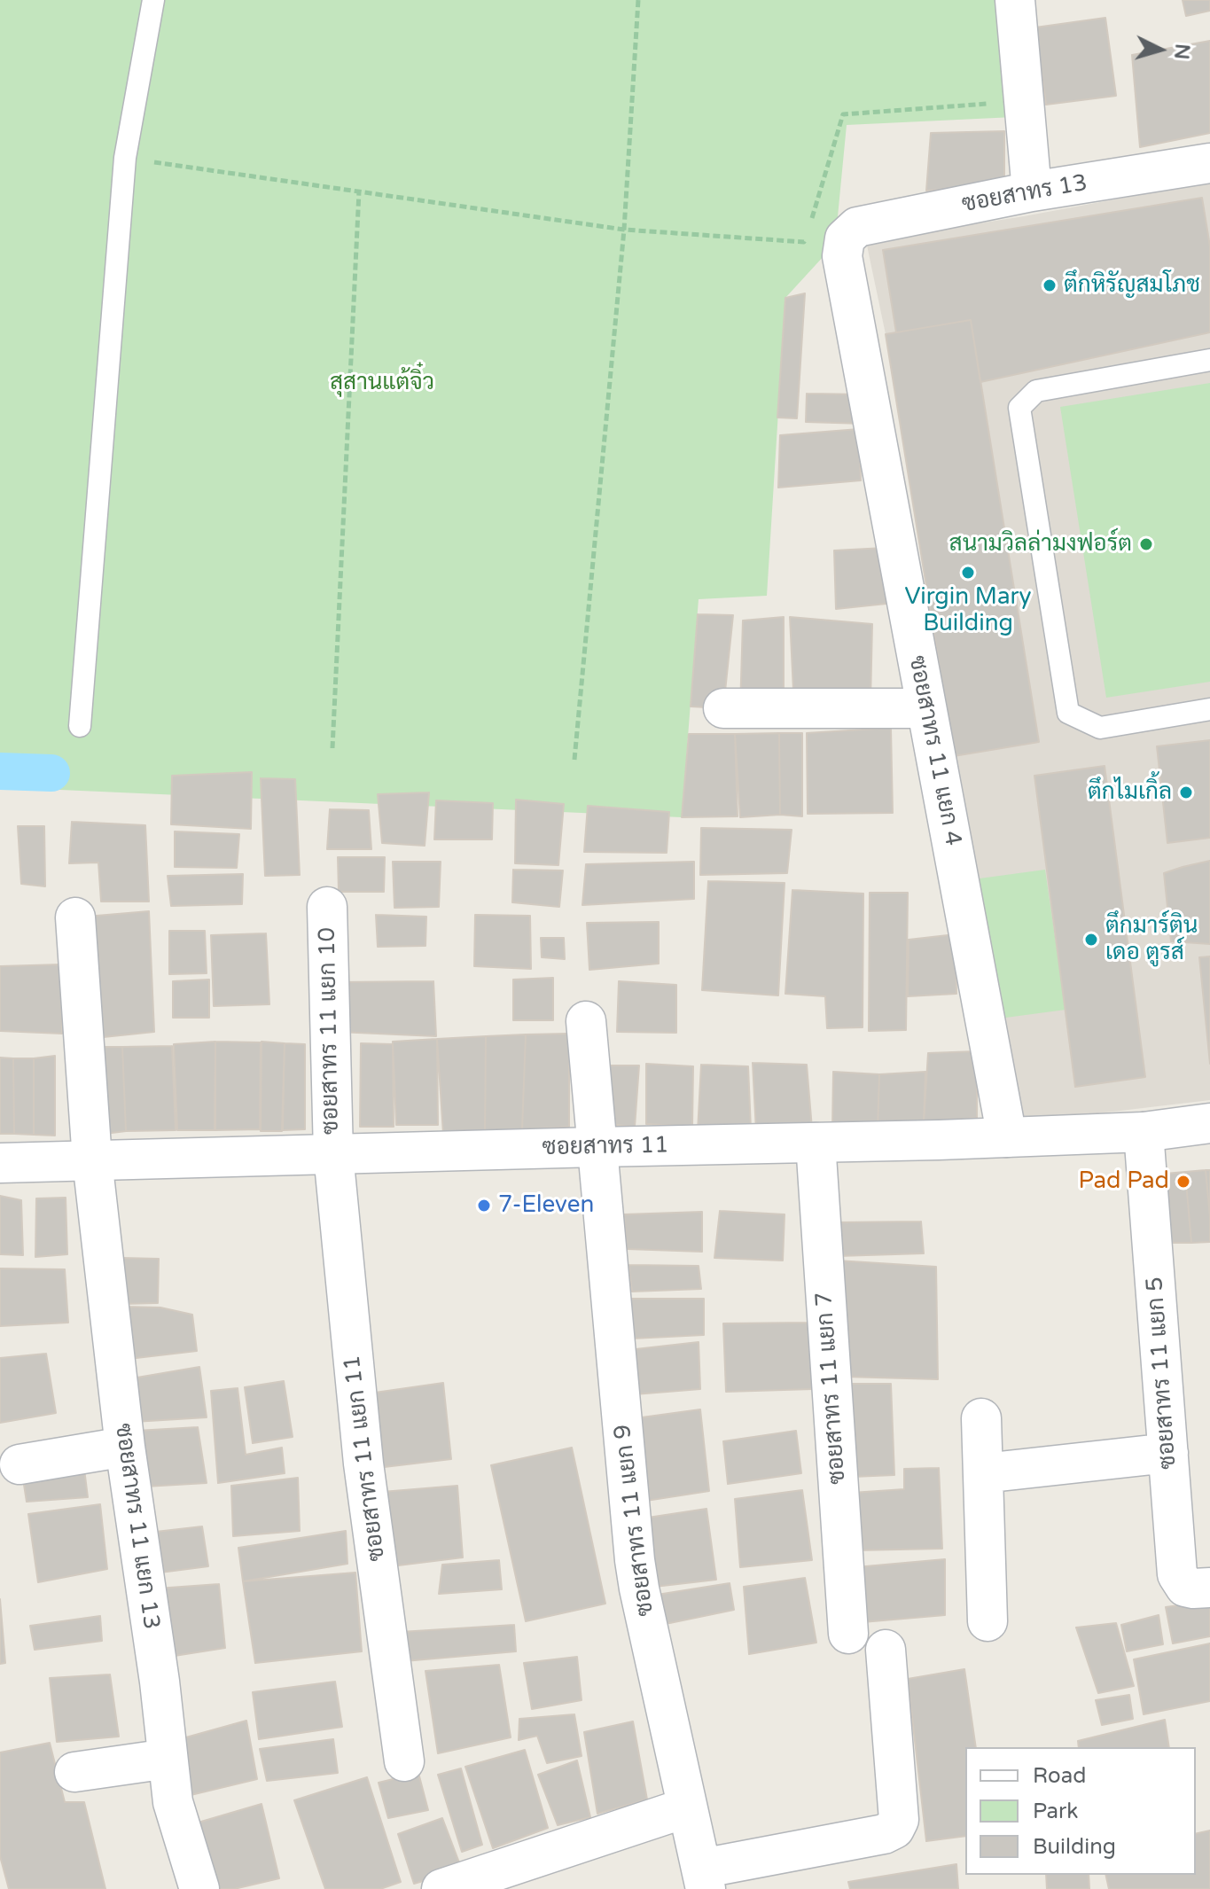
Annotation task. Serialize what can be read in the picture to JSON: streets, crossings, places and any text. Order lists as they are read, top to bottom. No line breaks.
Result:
{"streets":{"street":["ซอยสาทร 13","ซอยสาทร 11 แยก 4","ซอยสาทร 11 แยก 10","ซอยสาทร 11","ซอยสาทร 11 แยก 5","ซอยสาทร 11 แยก 7","ซอยสาทร 11 แยก 11","ซอยสาทร 11 แยก 9","ซอยสาทร 11 แยก 13"]},"crossings":[["ซอยสาทร 13","ซอยสาทร 11 แยก 4"],["ซอยสาทร 11 แยก 4","ซอยสาทร 11"],["ซอยสาทร 11 แยก 10","ซอยสาทร 11"],["ซอยสาทร 11 แยก 10","ซอยสาทร 11 แยก 11"],["ซอยสาทร 11","ซอยสาทร 11 แยก 5"],["ซอยสาทร 11","ซอยสาทร 11 แยก 7"],["ซอยสาทร 11","ซอยสาทร 11 แยก 11"],["ซอยสาทร 11","ซอยสาทร 11 แยก 9"],["ซอยสาทร 11","ซอยสาทร 11 แยก 13"]],"parks":["สุสานแต้จิ๋ว"],"places":["ตึกหิรัญสมโภช","สนามวิลล่ามงฟอร์ต","Virgin Mary Building","ตึกไมเกิ้ล","ตึกมาร์ติน เดอ ตูรส์","Pad Pad","7-Eleven"],"legend":["Road","Park","Building"],"north":"right"}
